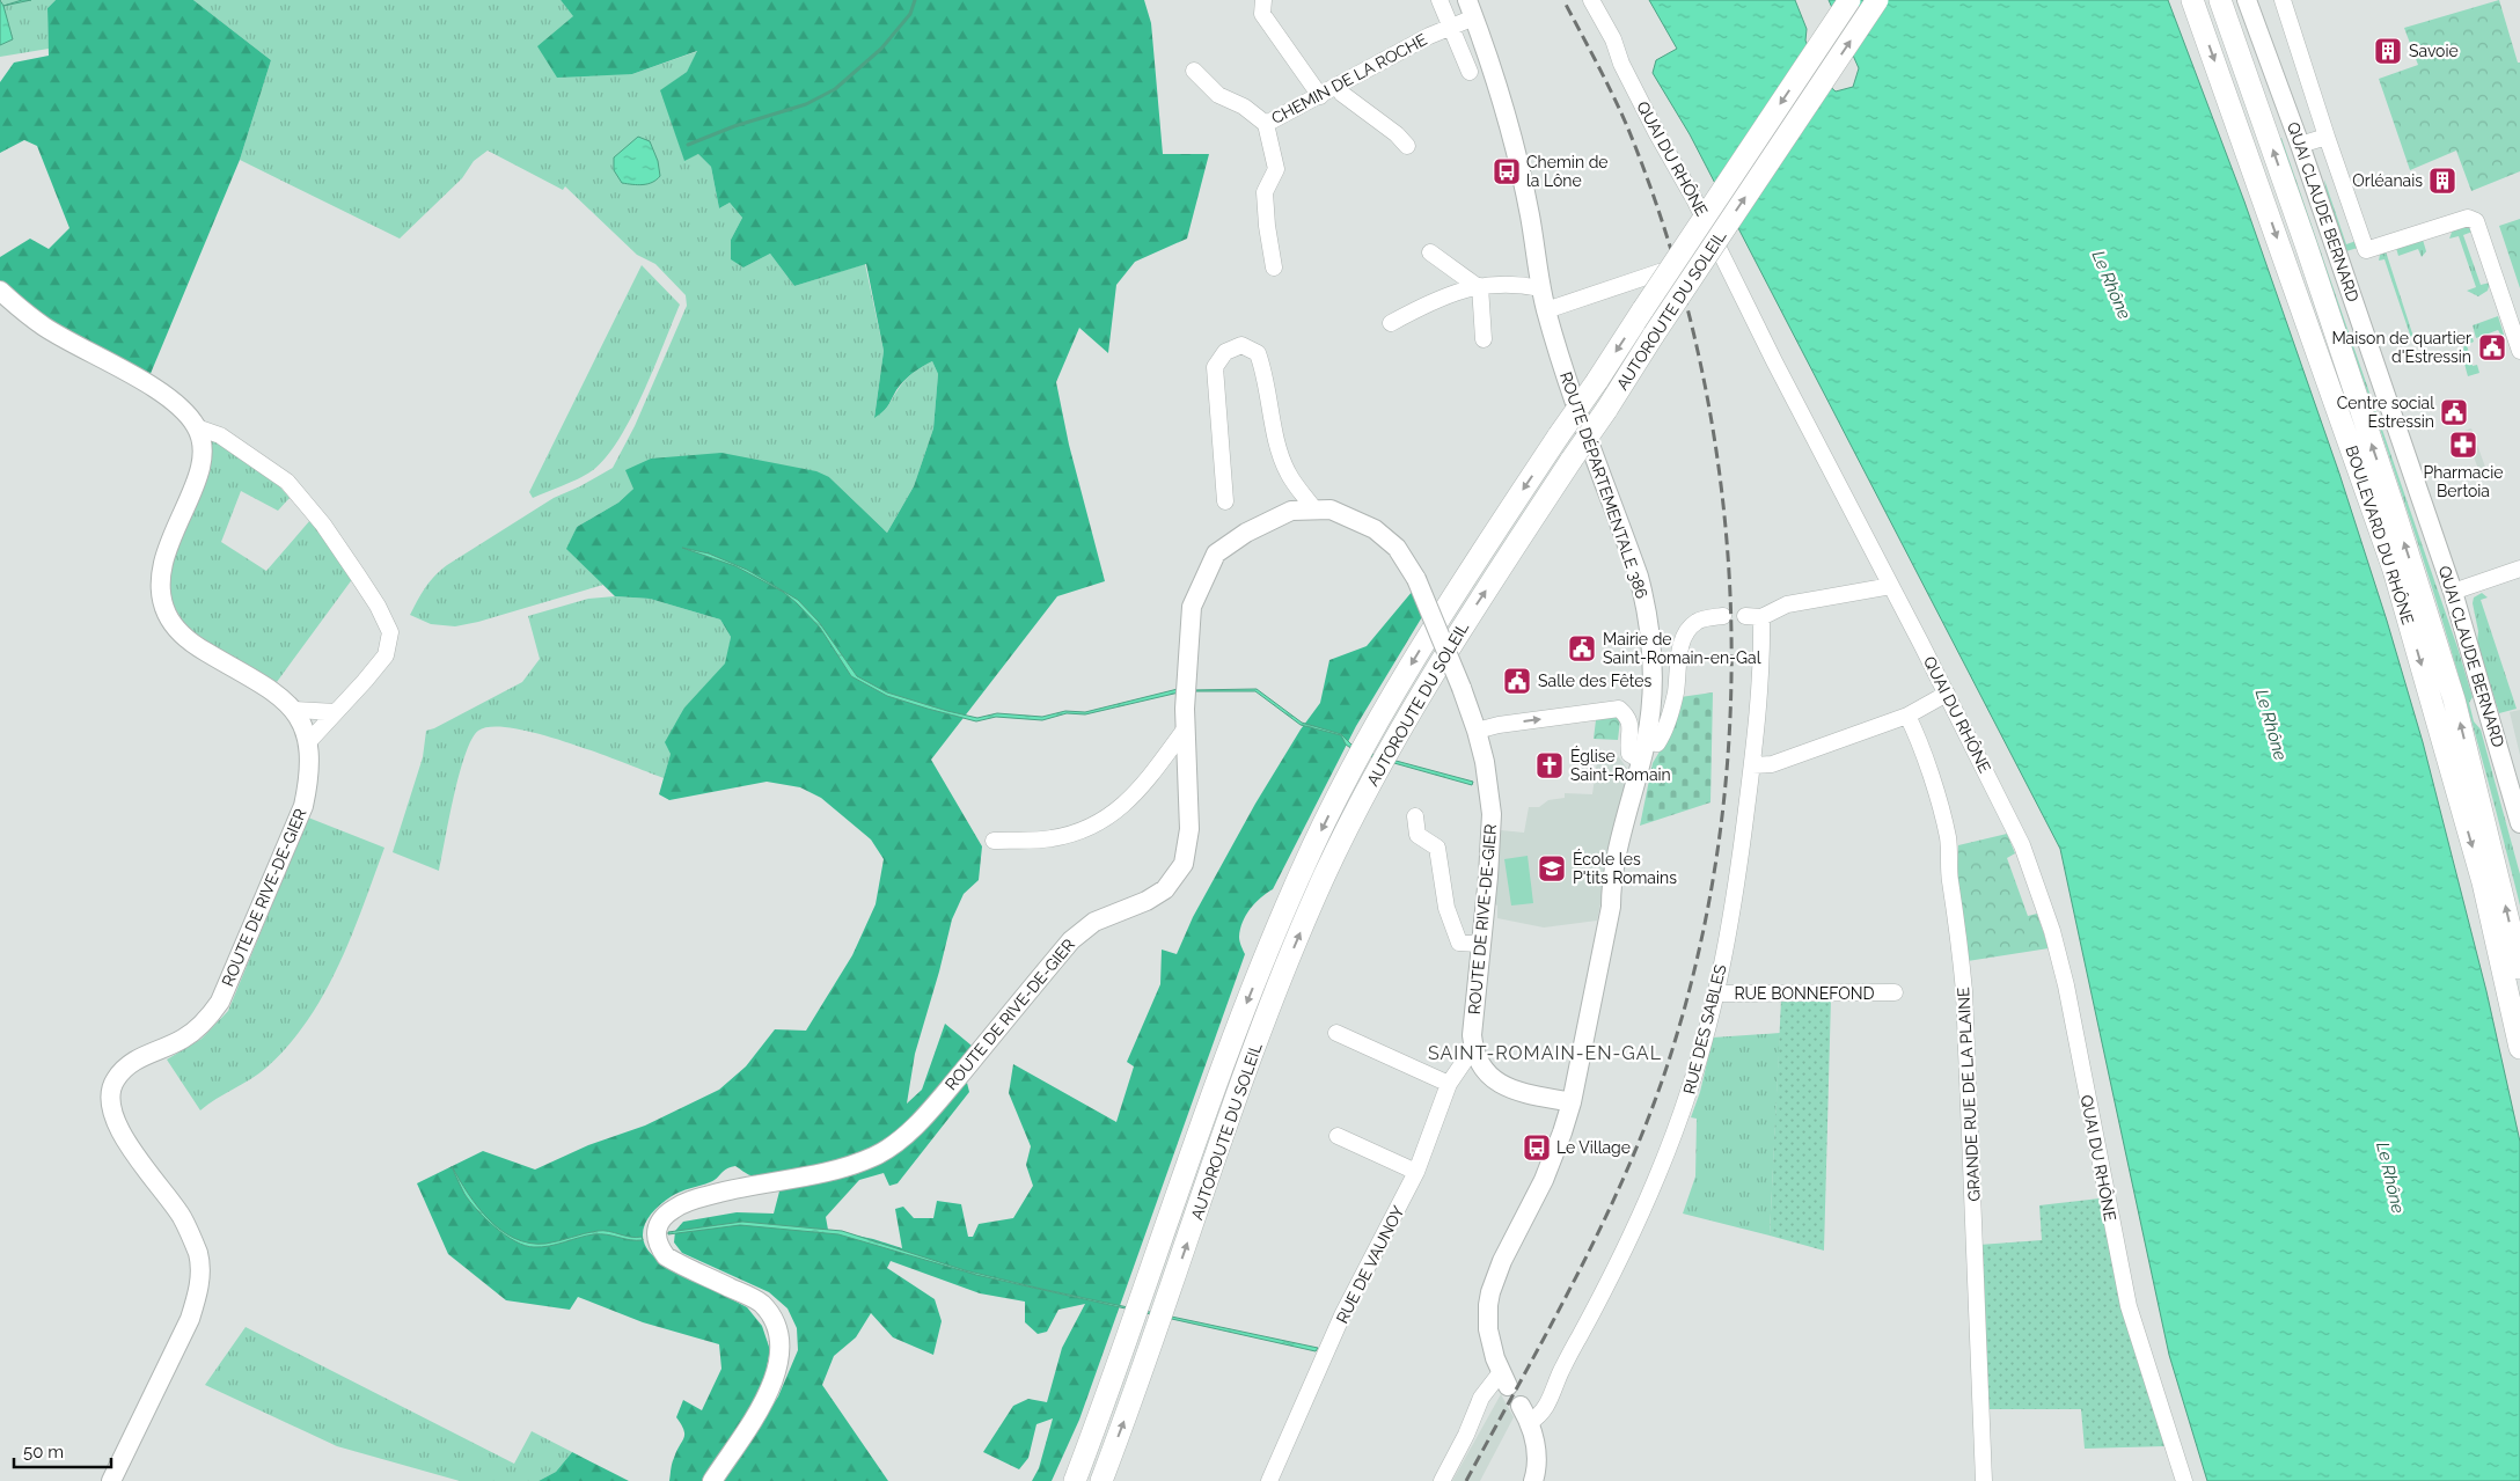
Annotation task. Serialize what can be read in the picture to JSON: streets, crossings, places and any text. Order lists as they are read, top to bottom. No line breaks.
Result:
{"streets":{"highway":["AUTOROUTE DU SOLEIL","BOULEVARD DU RHÔNE"],"main road":["QUAI CLAUDE BERNARD","ROUTE DÉPARTEMENTALE 386","ROUTE DE RIVE-DE-GIER"],"street":["CHEMIN DE LA ROCHE","QUAI DU RHÔNE","RUE BONNEFOND","RUE DES SABLES","GRANDE RUE DE LA PLAINE","RUE DE VAUNOY"]},"crossings":[["CHEMIN DE LA ROCHE","ROUTE DÉPARTEMENTALE 386"],["QUAI DU RHÔNE","RUE DES SABLES"],["ROUTE DÉPARTEMENTALE 386","ROUTE DE RIVE-DE-GIER"],["ROUTE DE RIVE-DE-GIER","RUE DE VAUNOY"],["RUE BONNEFOND","RUE DES SABLES"]],"districts":["SAINT-ROMAIN-EN-GAL"],"water":["Le Rhône"],"places":{"building":["Savoie","Orléanais"],"bus stop":["Chemin de la Lône","Le Village"],"public building":["Maison de quartier d'Estressin","Centre social Estressin","Mairie de Saint-Romain-en-Gal","Salle des Fêtes"],"pharmacy":["Pharmacie Bertoia"],"church":["Église Saint-Romain"],"school or university":["École les P'tits Romains"]},"scale_bar":"50 m"}
